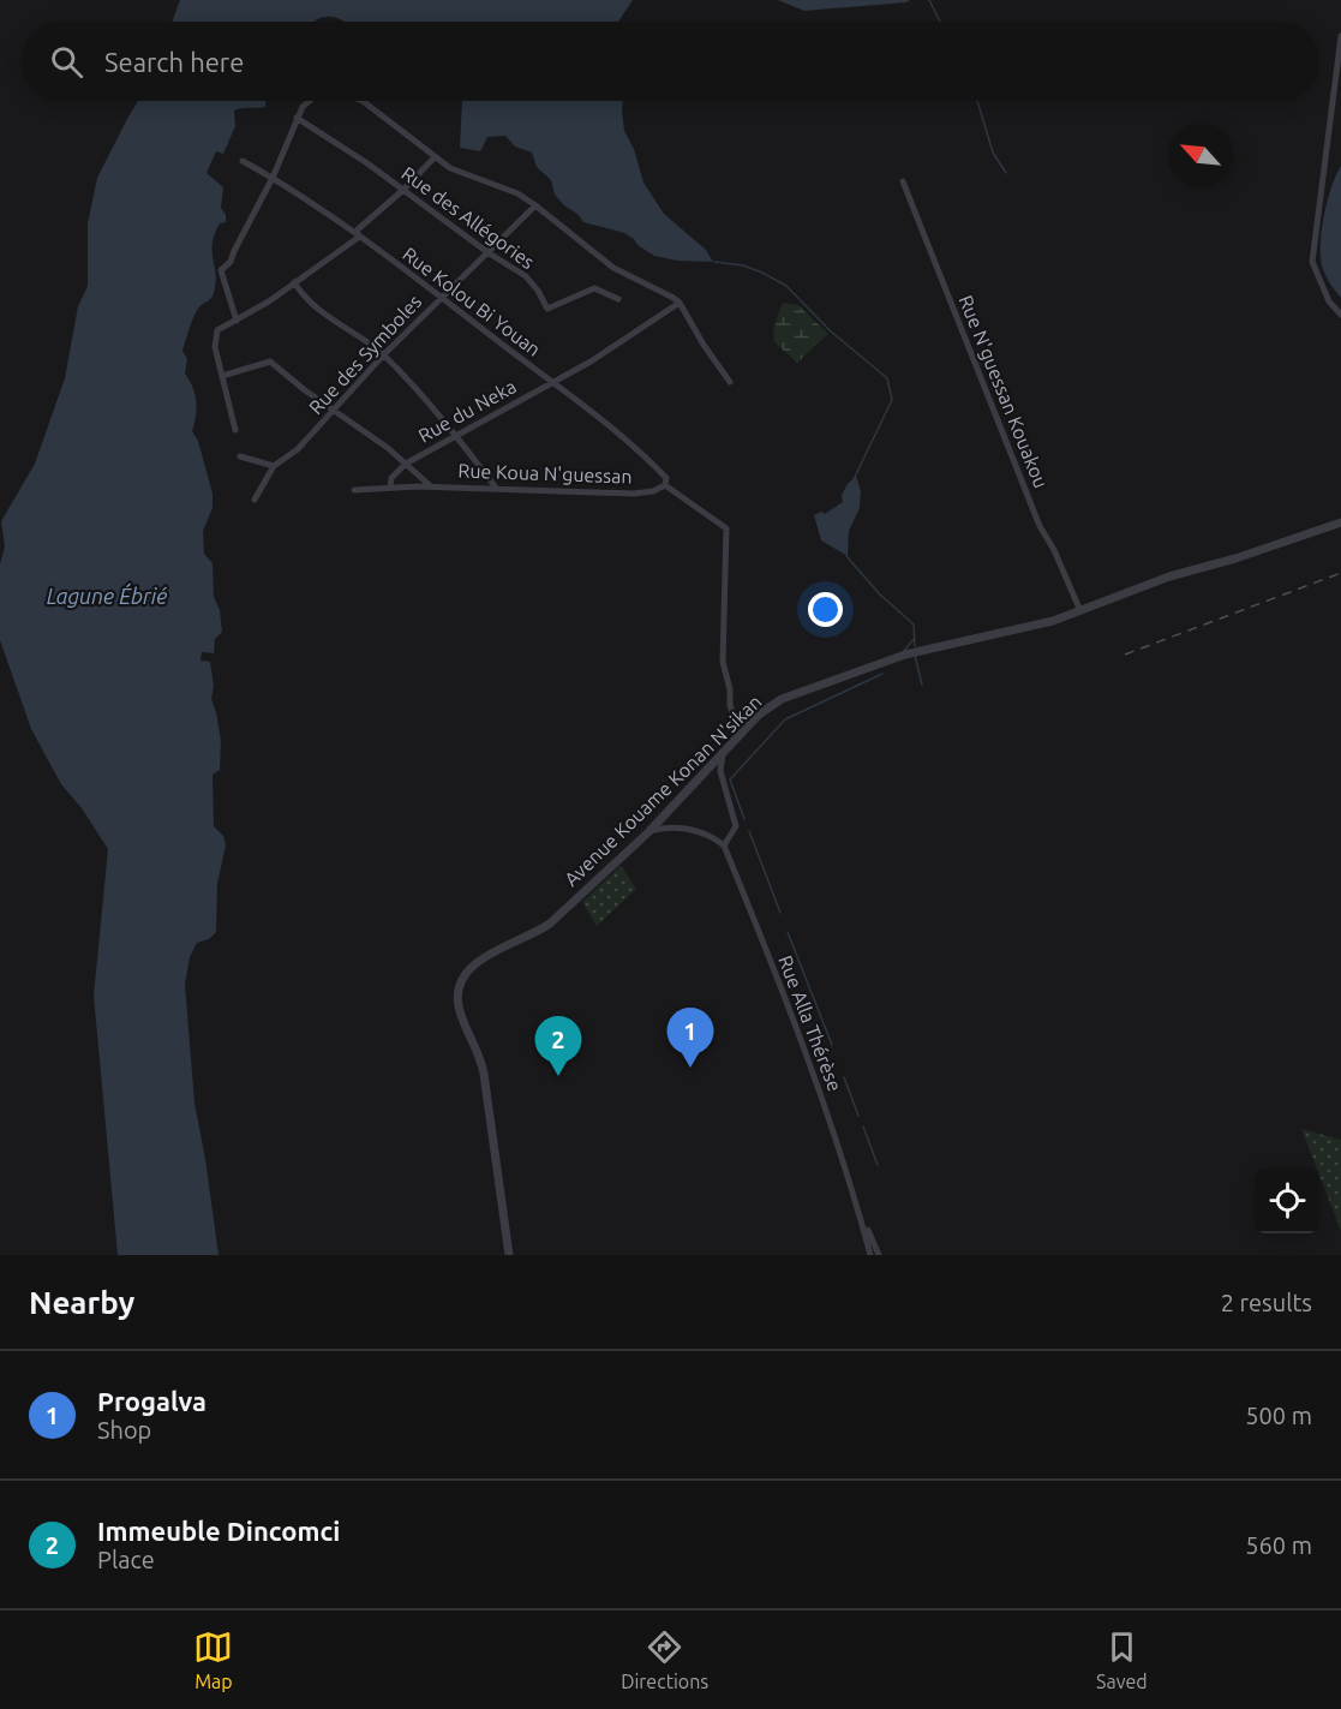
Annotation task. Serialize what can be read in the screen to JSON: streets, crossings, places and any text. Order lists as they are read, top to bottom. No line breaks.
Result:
{"streets":{"street":["Rue des Allégories","Rue Kolou Bi Youan","Rue des Symboles","Rue N'guessan Kouakou","Rue du Neka","Rue Koua N'guessan","Avenue Kouame Konan N'sikan","Rue Alla Thérèse"]},"crossings":[["Rue des Allégories","Rue des Symboles"],["Rue Kolou Bi Youan","Rue des Symboles"],["Rue Kolou Bi Youan","Rue du Neka"],["Rue Kolou Bi Youan","Rue Koua N'guessan"],["Rue N'guessan Kouakou","Avenue Kouame Konan N'sikan"],["Rue du Neka","Rue Koua N'guessan"]],"water":["Lagune Ébrié"],"north":"top left","page":{"search":"Search here","pins":["1","2"],"heading":["Nearby","2 results"],"list":[{"mark":"1","name":"Progalva","note":"Shop","value":"500 m"},{"mark":"2","name":"Immeuble Dincomci","note":"Place","value":"560 m"}],"nav":["Map","Directions","Saved"]}}
